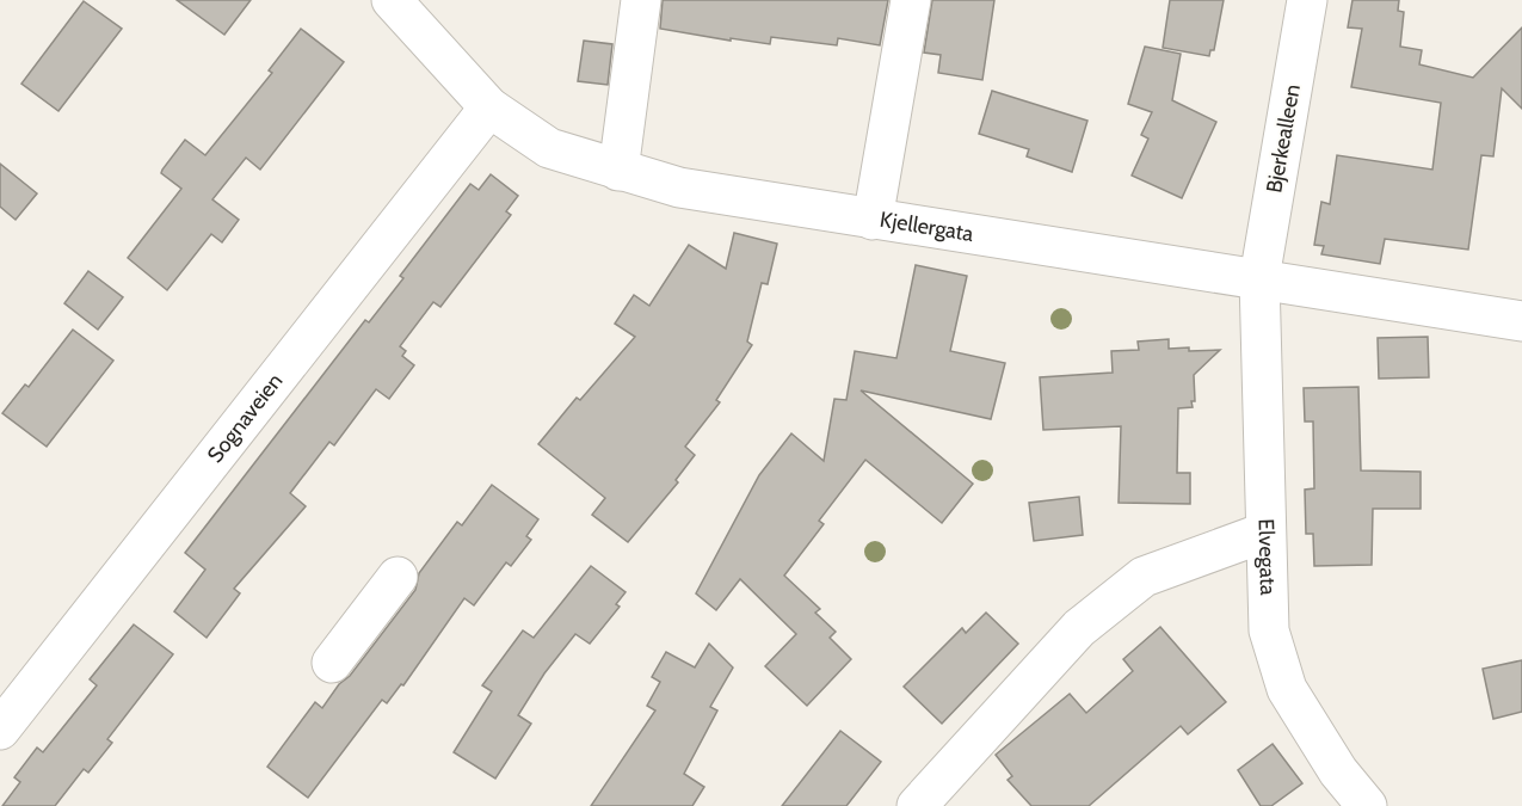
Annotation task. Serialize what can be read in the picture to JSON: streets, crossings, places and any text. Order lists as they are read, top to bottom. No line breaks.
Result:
{"streets":{"street":["Bjerkealleen","Kjellergata","Sognaveien","Elvegata"]},"crossings":[["Bjerkealleen","Kjellergata"],["Bjerkealleen","Elvegata"],["Kjellergata","Sognaveien"],["Kjellergata","Elvegata"]]}
